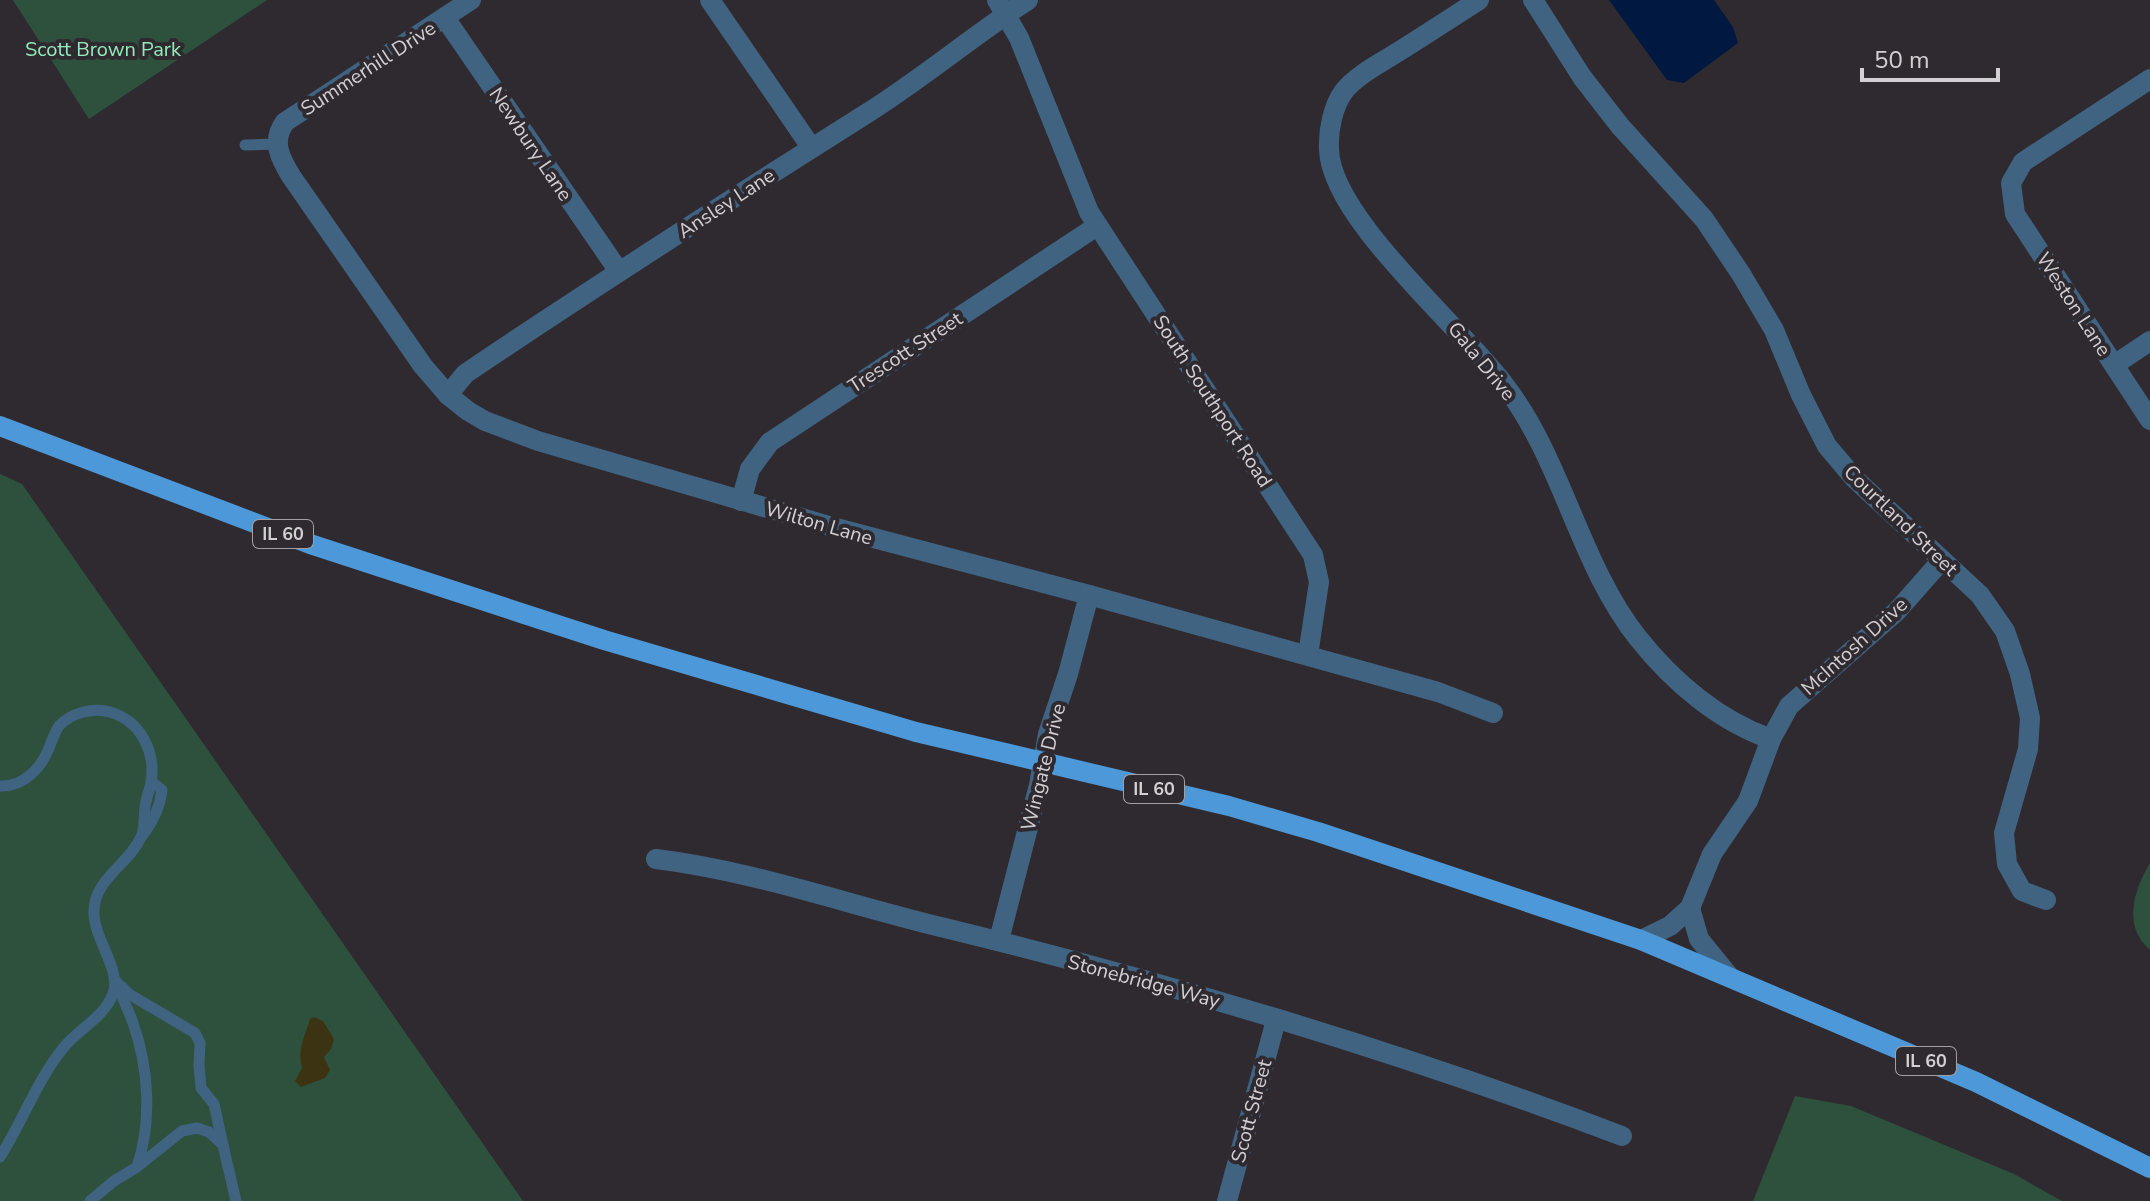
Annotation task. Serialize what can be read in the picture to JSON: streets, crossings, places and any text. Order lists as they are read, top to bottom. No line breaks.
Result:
{"streets":{"main road":["IL 60"],"street":["Summerhill Drive","Newbury Lane","Ansley Lane","Weston Lane","Trescott Street","Gala Drive","South Southport Road","Courtland Street","Wilton Lane","McIntosh Drive","Wingate Drive","Stonebridge Way","Scott Street"]},"crossings":[["Summerhill Drive","Newbury Lane"],["Summerhill Drive","Wilton Lane"],["Newbury Lane","Ansley Lane"],["Ansley Lane","South Southport Road"],["Ansley Lane","Wilton Lane"],["Trescott Street","South Southport Road"],["Trescott Street","Wilton Lane"],["Gala Drive","McIntosh Drive"],["South Southport Road","Wilton Lane"],["Courtland Street","McIntosh Drive"],["Wilton Lane","Wingate Drive"],["IL 60","Wingate Drive"],["Wingate Drive","Stonebridge Way"],["Stonebridge Way","Scott Street"]],"parks":["Scott Brown Park"],"scale_bar":"50 m"}
